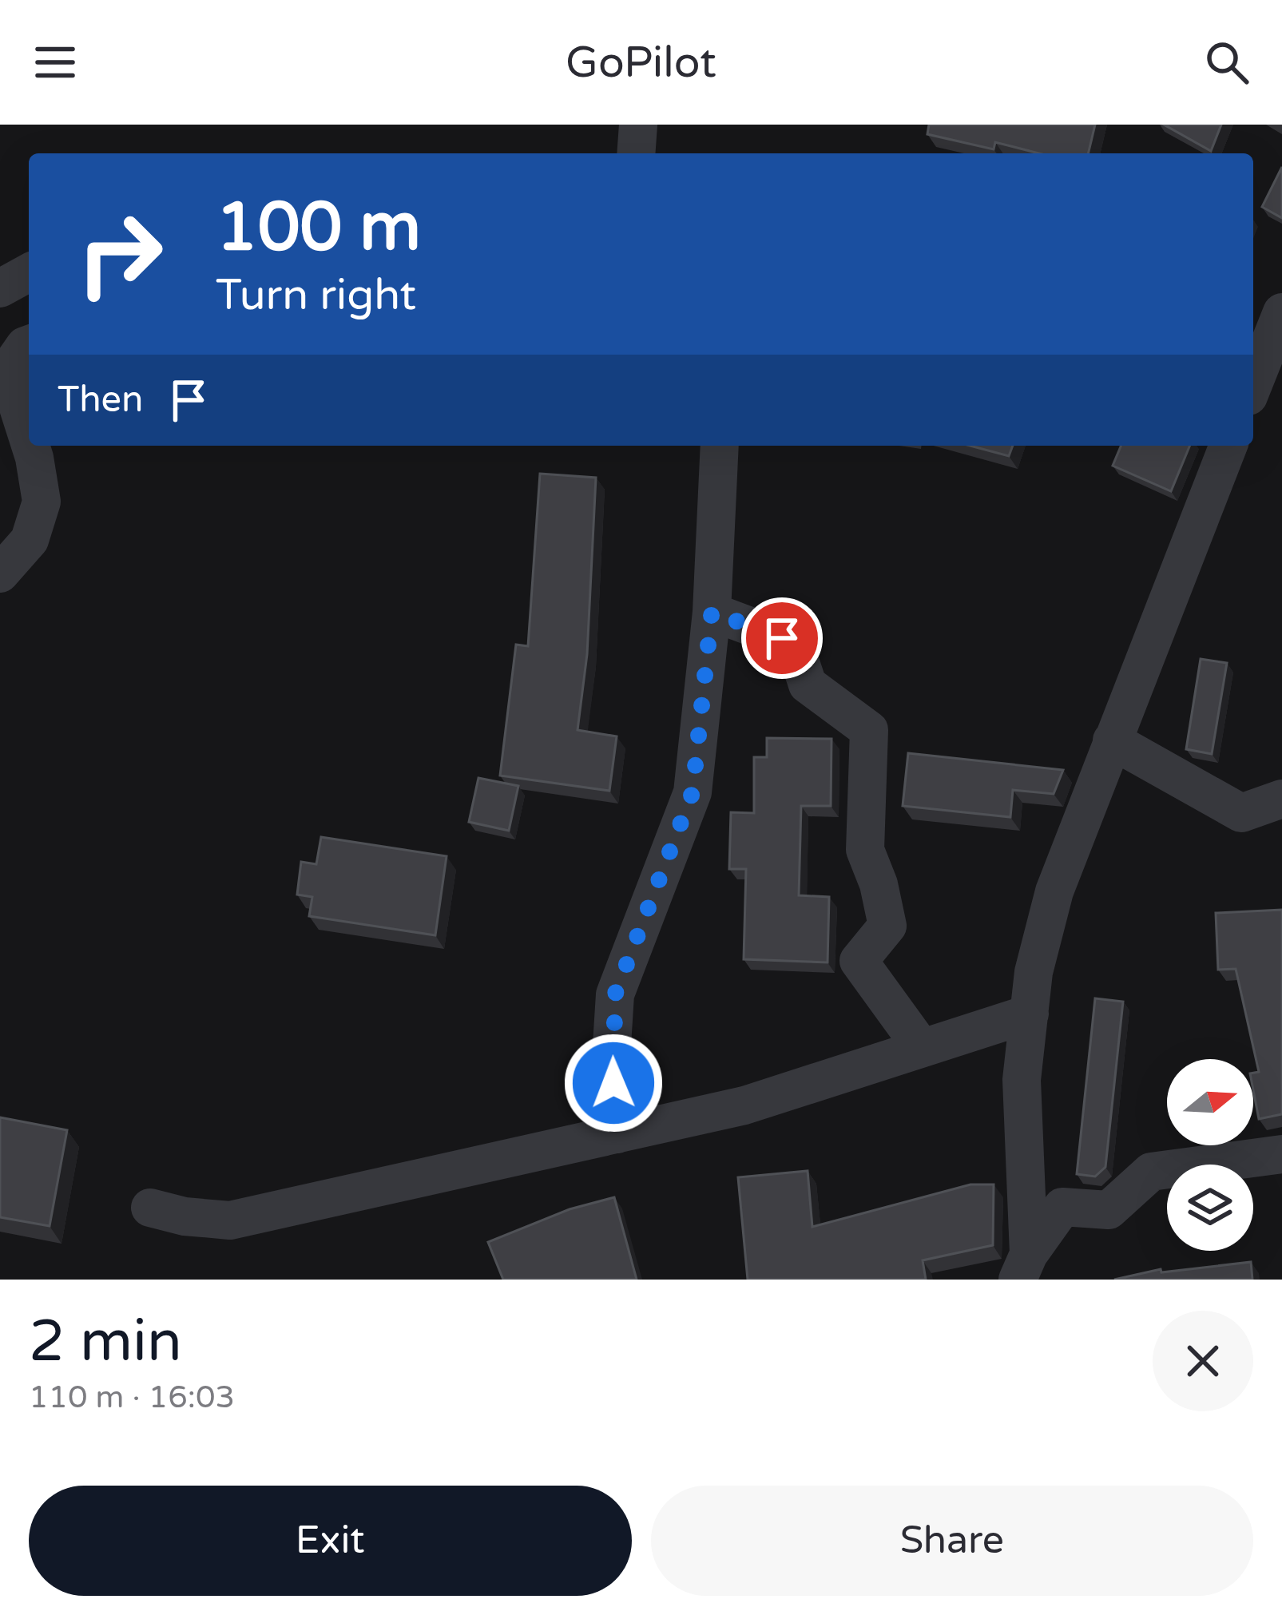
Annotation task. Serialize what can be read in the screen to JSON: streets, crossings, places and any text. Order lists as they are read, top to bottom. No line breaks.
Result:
{"north":"right","page":{"header":"GoPilot","turn":["100 m","Turn right"],"then":"Then","heading":["2 min","110 m · 16:03"],"buttons":["Exit","Share"]}}
